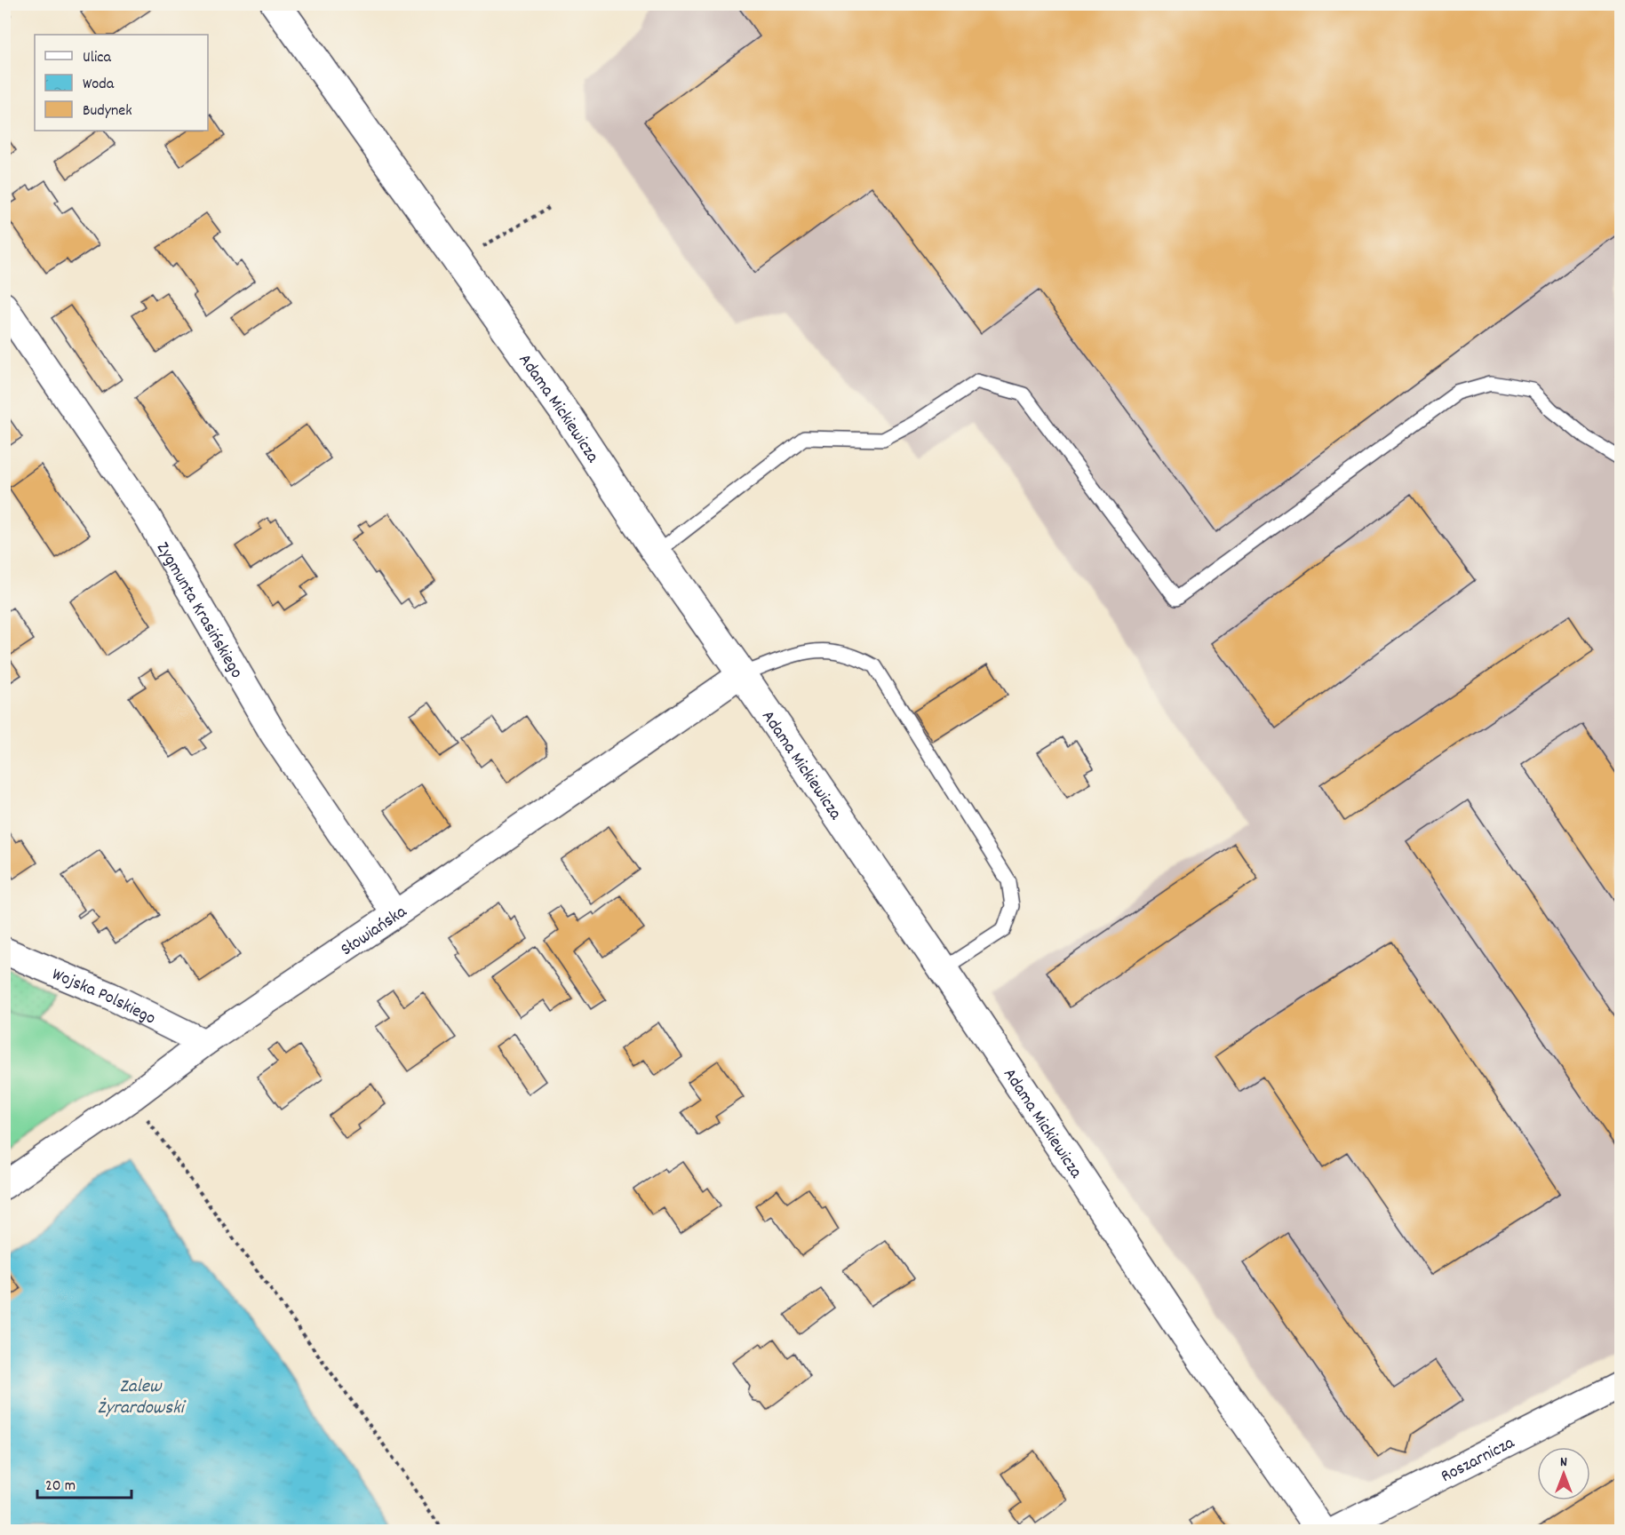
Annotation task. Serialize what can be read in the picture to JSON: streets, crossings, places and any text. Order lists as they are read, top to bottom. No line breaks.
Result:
{"streets":{"street":["Adama Mickiewicza","Zygmunta Krasińskiego","Słowiańska","Wojska Polskiego","Roszarnicza"]},"crossings":[["Adama Mickiewicza","Słowiańska"],["Zygmunta Krasińskiego","Słowiańska"],["Słowiańska","Wojska Polskiego"]],"water":["Zalew Żyrardowski"],"legend":["Ulica","Woda","Budynek"],"scale_bar":"20 m","north":"top"}
